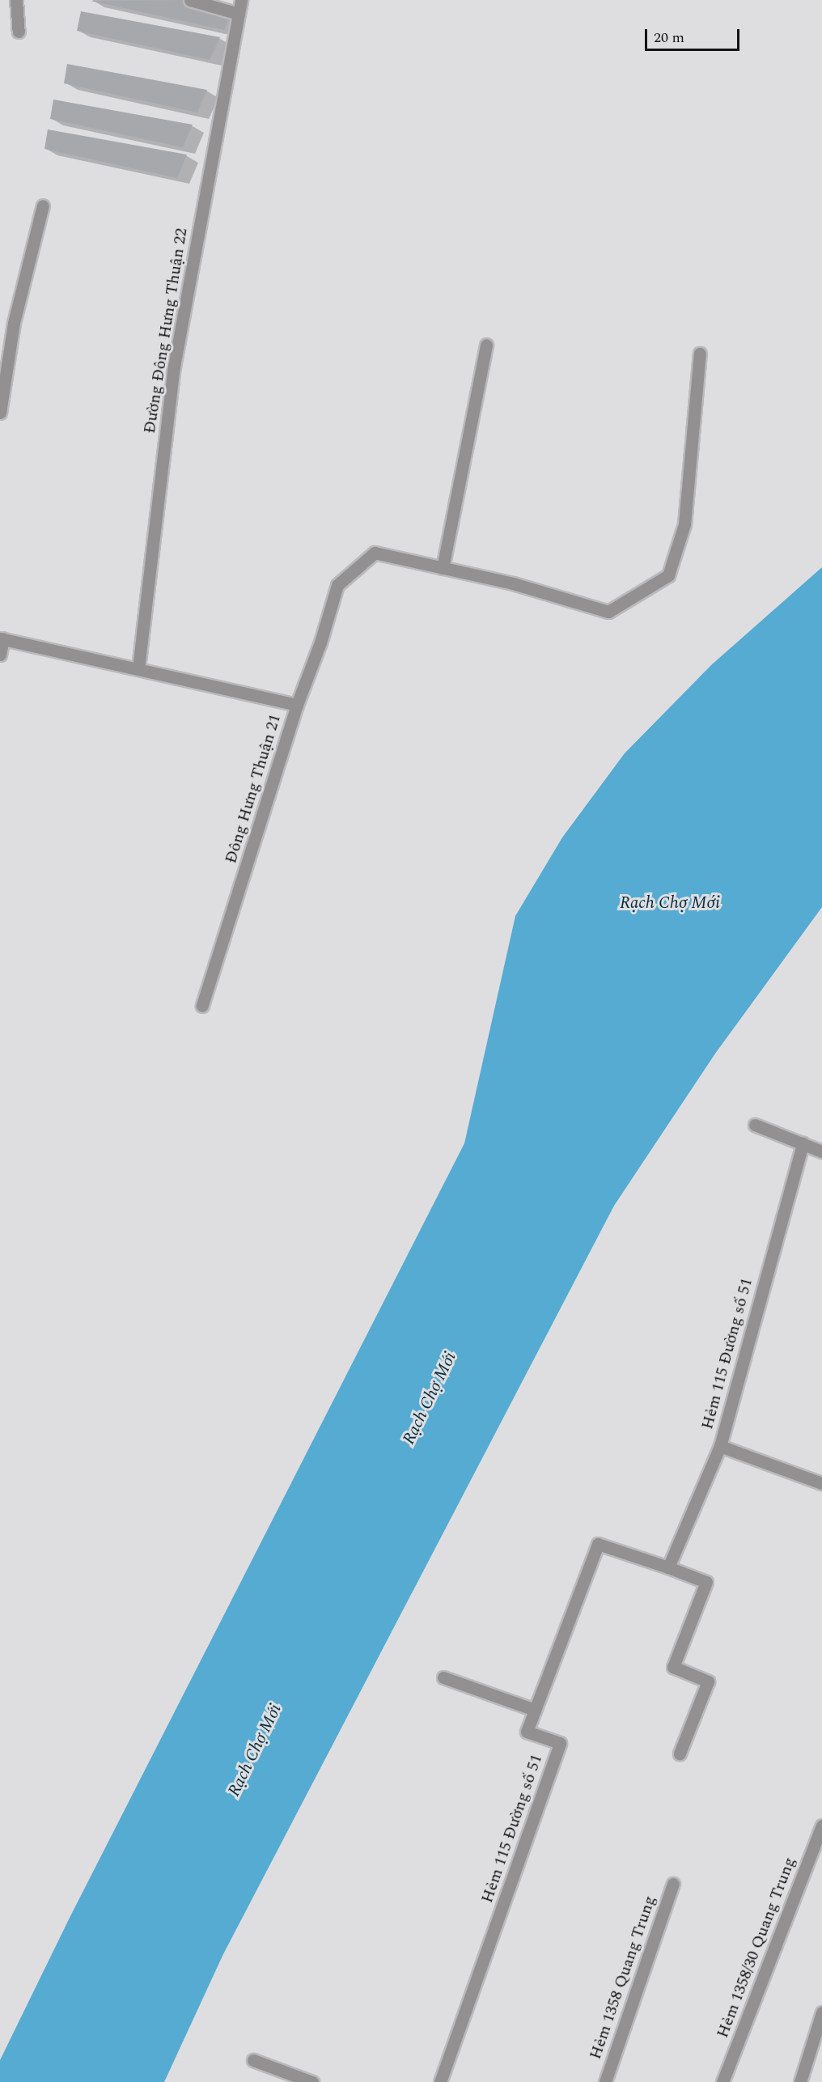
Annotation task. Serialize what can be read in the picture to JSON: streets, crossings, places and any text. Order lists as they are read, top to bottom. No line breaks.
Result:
{"streets":{"street":["Đường Đông Hưng Thuận 22","Đông Hưng Thuận 21","Hẻm 115 Đường số 51","Hẻm 1358/30 Quang Trung","Hẻm 1358 Quang Trung"]},"crossings":[["Đường Đông Hưng Thuận 22","Đông Hưng Thuận 21"]],"water":["Rạch Chợ Mới"],"scale_bar":"20 m"}
